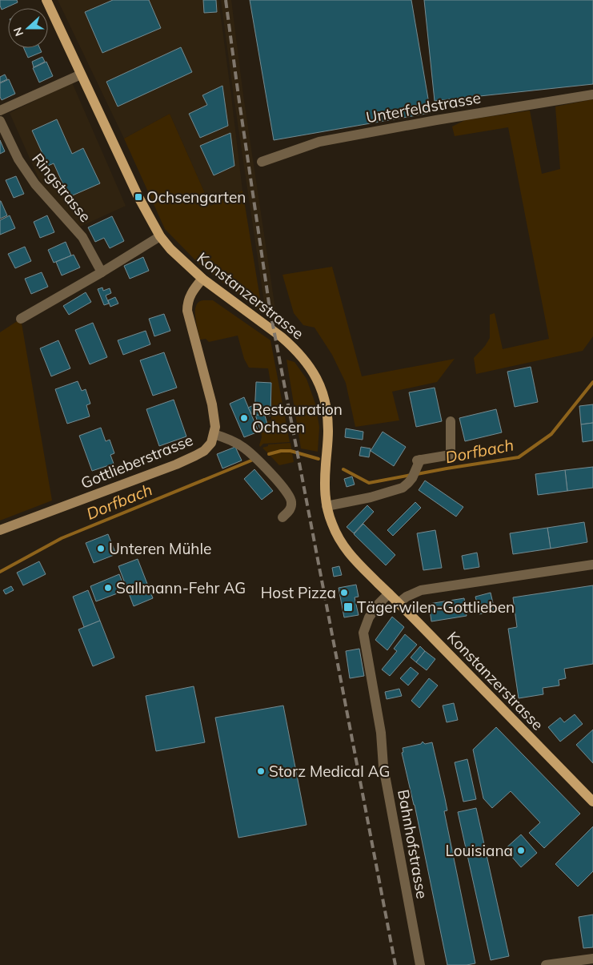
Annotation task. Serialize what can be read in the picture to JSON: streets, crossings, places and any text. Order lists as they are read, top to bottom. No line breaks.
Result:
{"streets":{"main road":["Konstanzerstrasse"],"street":["Unterfeldstrasse","Ringstrasse","Gottlieberstrasse","Bahnhofstrasse"]},"crossings":[["Konstanzerstrasse","Gottlieberstrasse"],["Konstanzerstrasse","Bahnhofstrasse"]],"water":["Dorfbach"],"places":{"transit":["Ochsengarten","Tägerwilen-Gottlieben"],"other":["Restauration Ochsen","Unteren Mühle","Sallmann-Fehr AG","Host Pizza","Storz Medical AG","Louisiana"]},"north":"left"}
